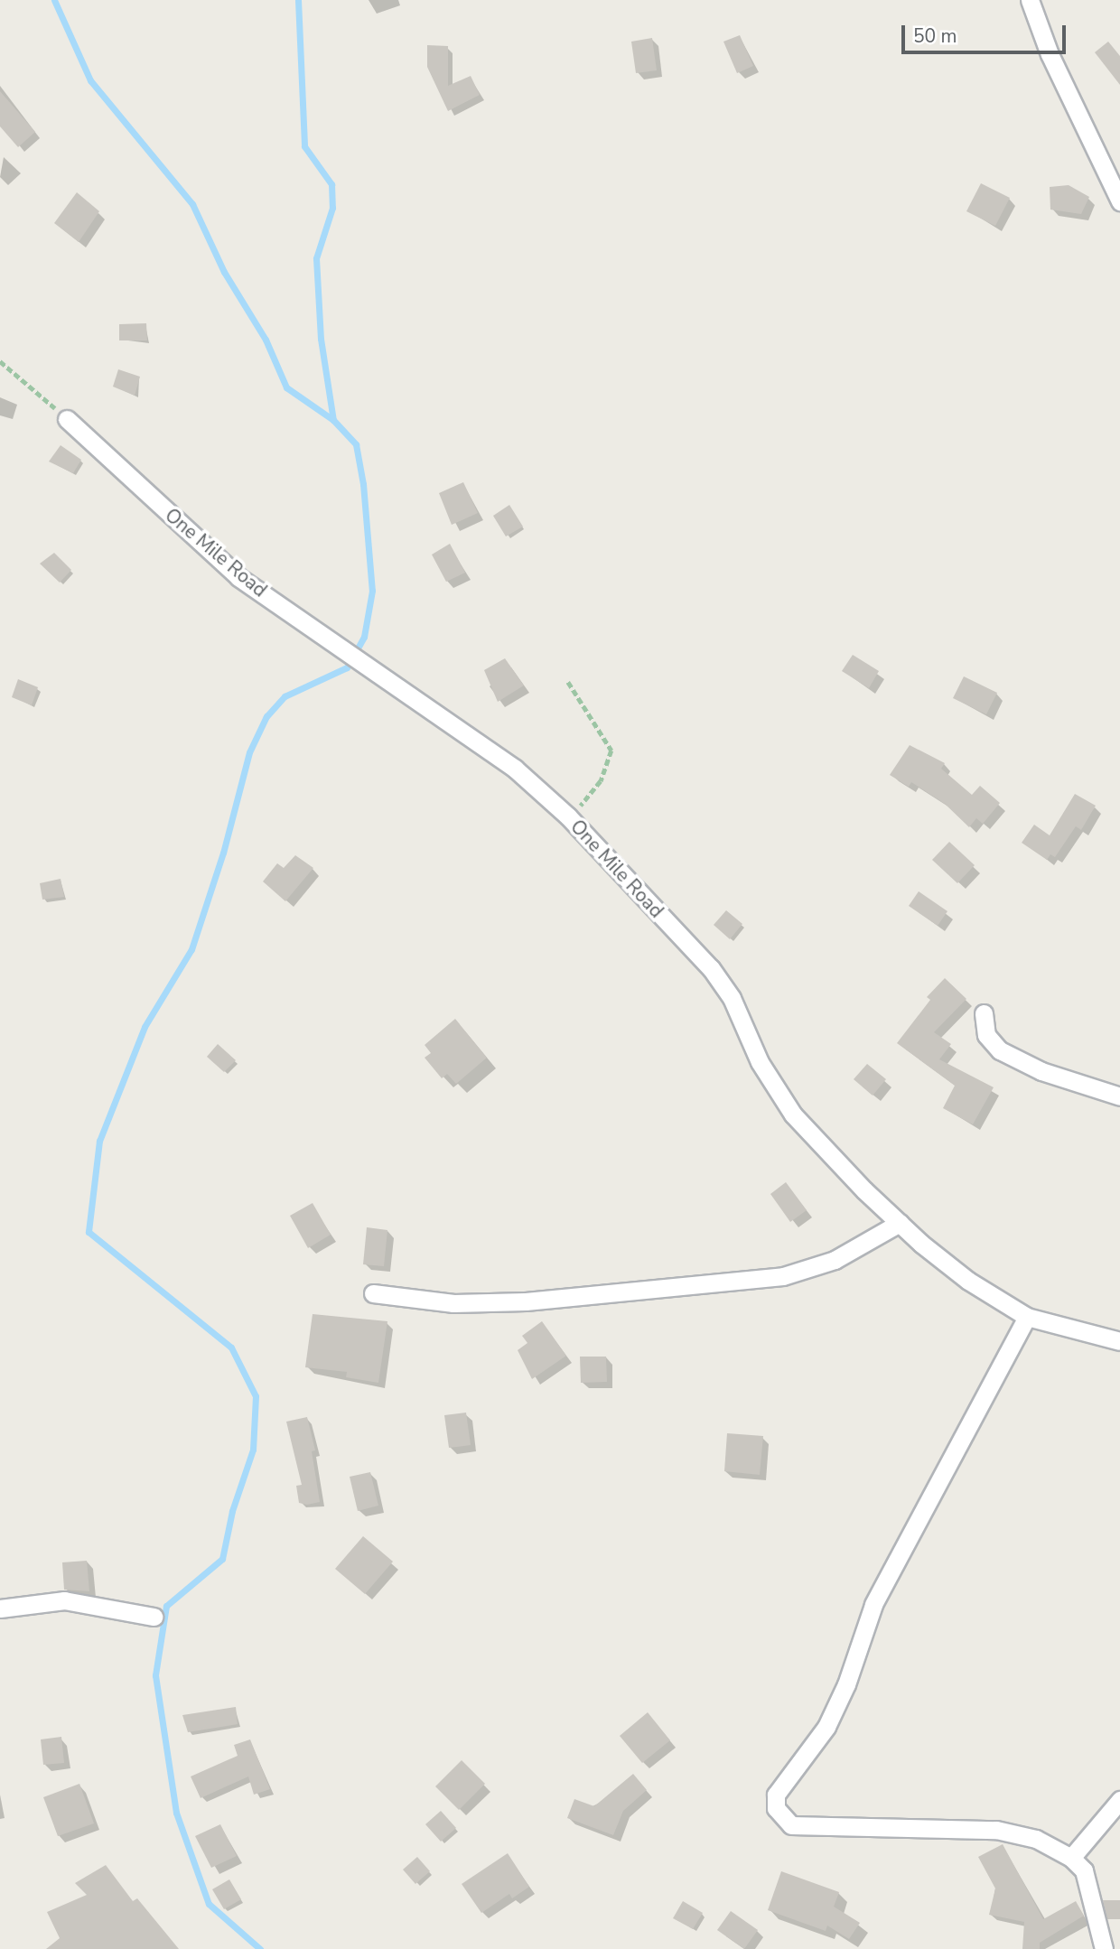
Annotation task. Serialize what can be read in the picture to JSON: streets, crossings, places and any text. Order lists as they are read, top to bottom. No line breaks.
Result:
{"streets":{"street":["One Mile Road"]},"scale_bar":"50 m"}
